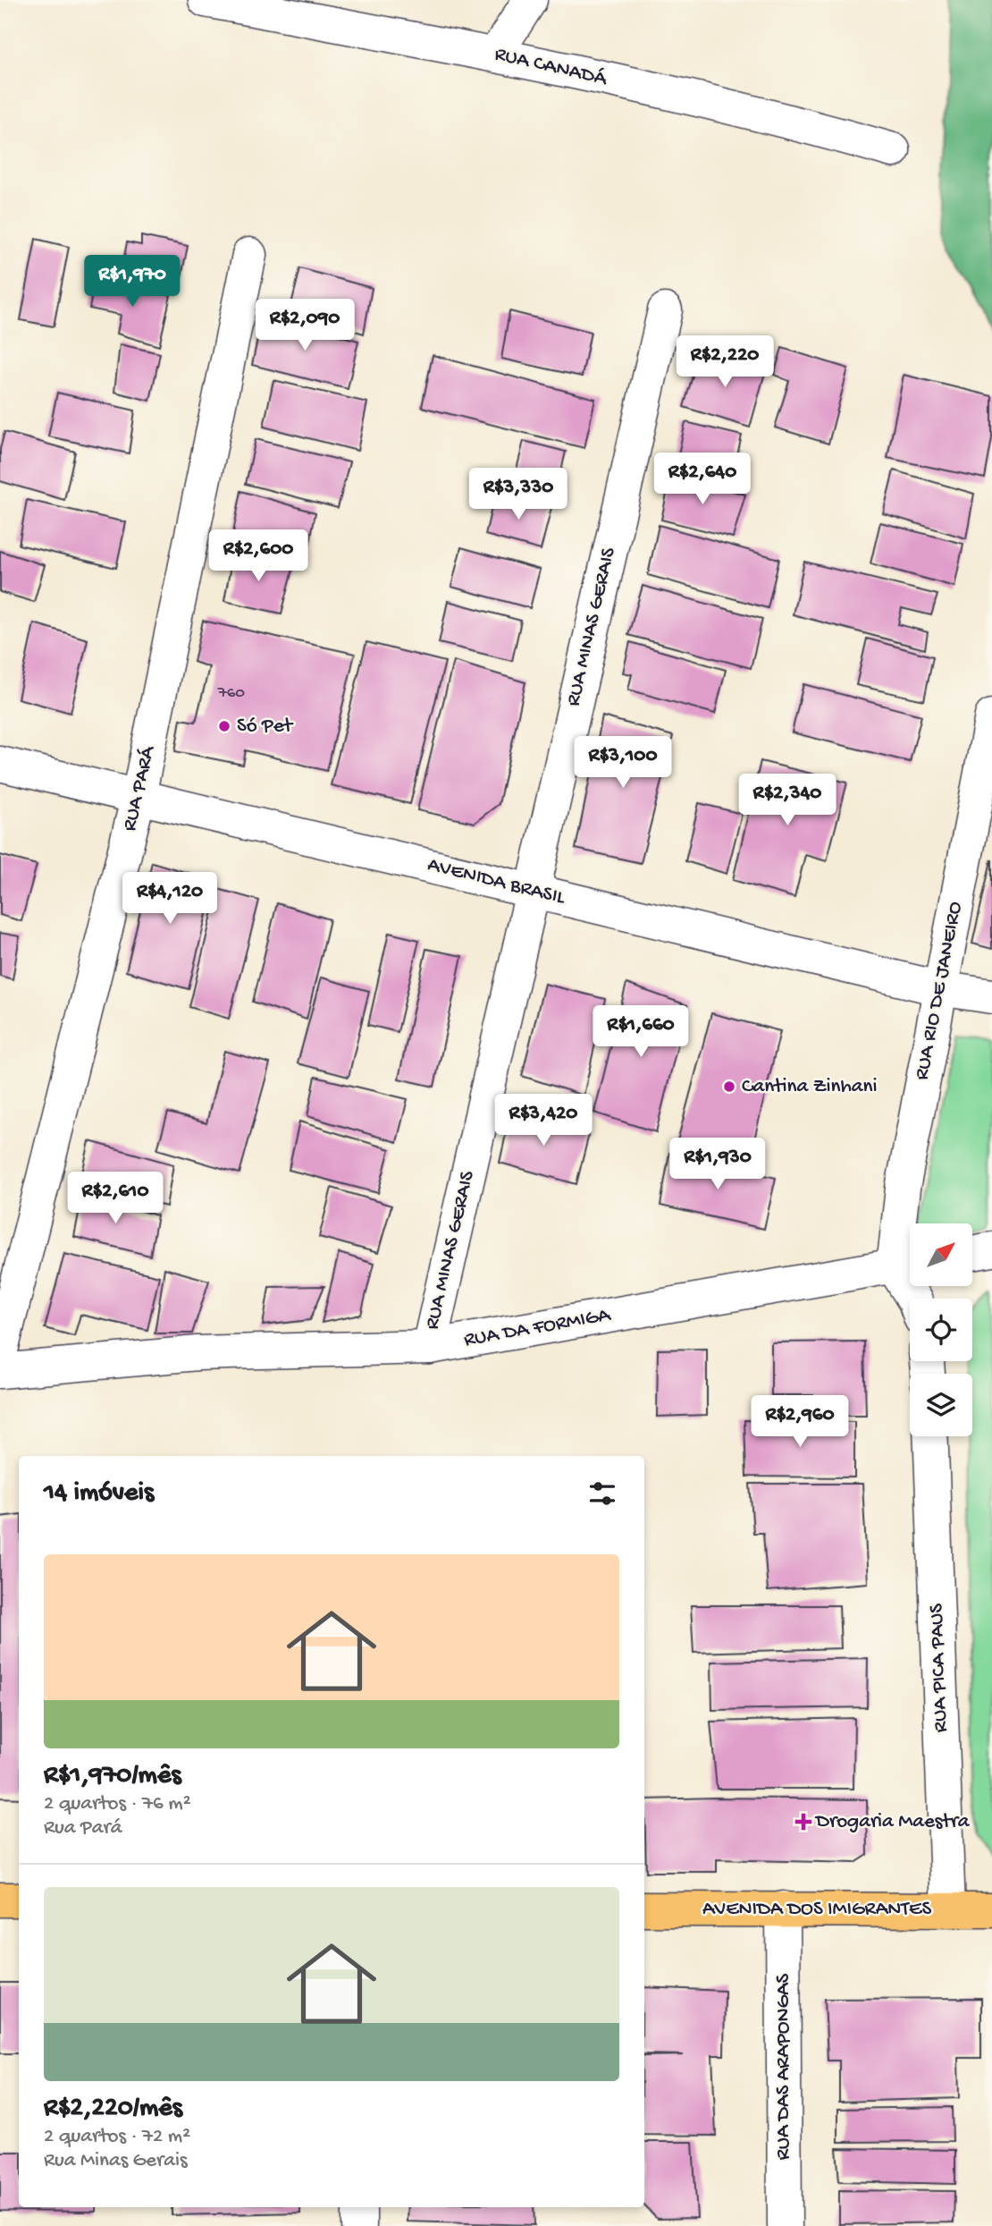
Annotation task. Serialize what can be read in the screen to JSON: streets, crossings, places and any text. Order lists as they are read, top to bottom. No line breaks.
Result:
{"streets":{"main road":["AVENIDA DOS IMIGRANTES"],"street":["RUA CANADÁ","RUA MINAS GERAIS","RUA PARÁ","AVENIDA BRASIL","RUA RIO DE JANEIRO","RUA DA FORMIGA","RUA PICA PAUS","RUA DAS ARAPONGAS"]},"crossings":[["RUA MINAS GERAIS","AVENIDA BRASIL"],["RUA MINAS GERAIS","RUA DA FORMIGA"],["RUA PARÁ","AVENIDA BRASIL"],["AVENIDA BRASIL","RUA RIO DE JANEIRO"],["RUA RIO DE JANEIRO","RUA DA FORMIGA"],["RUA PICA PAUS","AVENIDA DOS IMIGRANTES"],["AVENIDA DOS IMIGRANTES","RUA DAS ARAPONGAS"]],"places":{"other":["Só Pet","Cantina Zinhani"],"health":["Drogaria Maestra"]},"house_numbers":["760"],"north":"top right","page":{"price":["R$1,970","R$2,090","R$2,220","R$2,640","R$3,330","R$2,600","R$3,100","R$2,340","R$4,120","R$1,660","R$3,420","R$1,930","R$2,610","R$2,960"],"heading":"14 imóveis","list":[{"name":"R$1,970/mês","note":"2 quartos · 76 m² · Rua Pará"},{"name":"R$2,220/mês","note":"2 quartos · 72 m² · Rua Minas Gerais"}]}}
